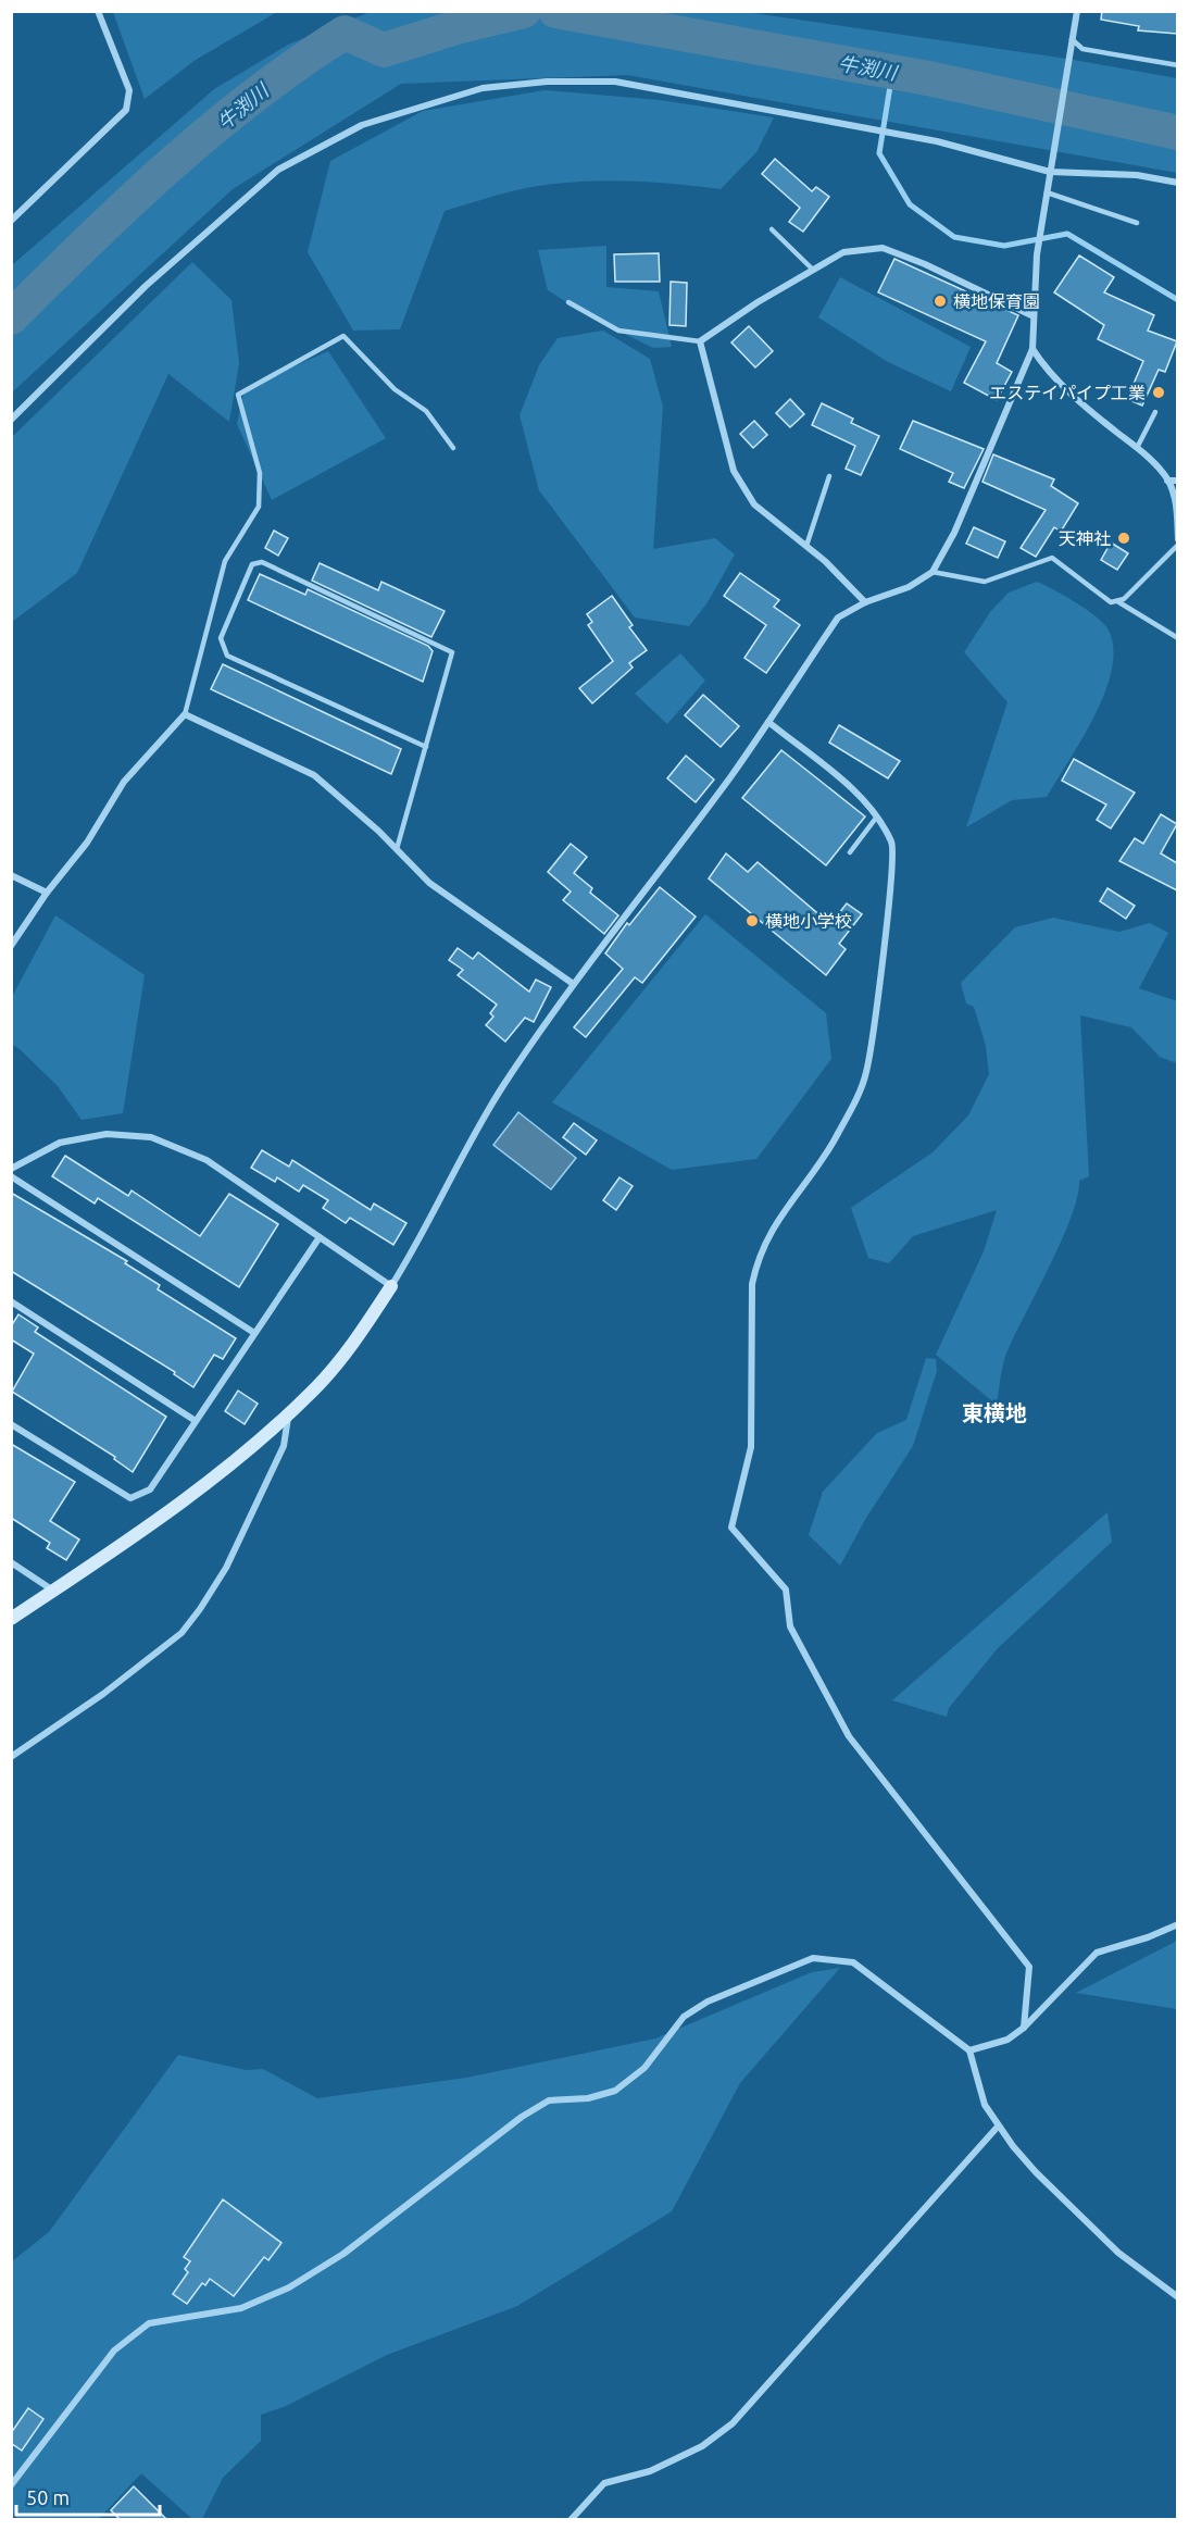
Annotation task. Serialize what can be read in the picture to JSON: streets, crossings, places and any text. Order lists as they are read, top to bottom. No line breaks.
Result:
{"districts":["東横地"],"water":["牛渕川"],"places":["横地保育園","エステイパイプ工業","天神社","横地小学校"],"scale_bar":"50 m"}
